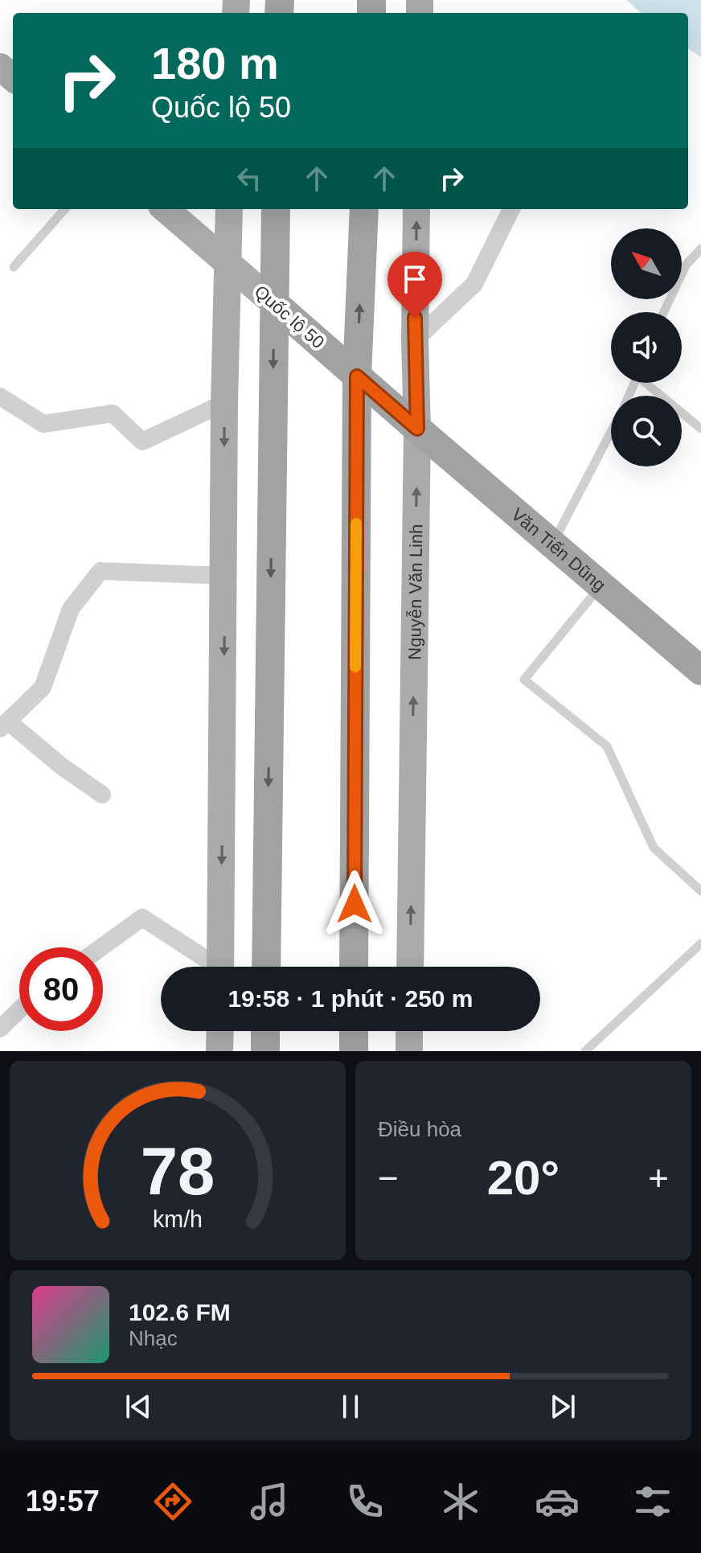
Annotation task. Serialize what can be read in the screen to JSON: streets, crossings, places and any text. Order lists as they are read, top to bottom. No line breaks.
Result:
{"streets":{"highway":["Quốc lộ 50","Văn Tiến Dũng"],"main road":["Nguyễn Văn Linh"]},"crossings":[["Quốc lộ 50","Văn Tiến Dũng"],["Quốc lộ 50","Nguyễn Văn Linh"],["Văn Tiến Dũng","Nguyễn Văn Linh"]],"north":"top left","page":{"turn":["180 m","Quốc lộ 50"],"limit":"80","trip":"19:58 · 1 phút · 250 m","tile":"Điều hòa","heat":["−","20°","+"],"song":["102.6 FM","Nhạc"],"tabs":"19:57","gauge":["78","km/h"]}}
